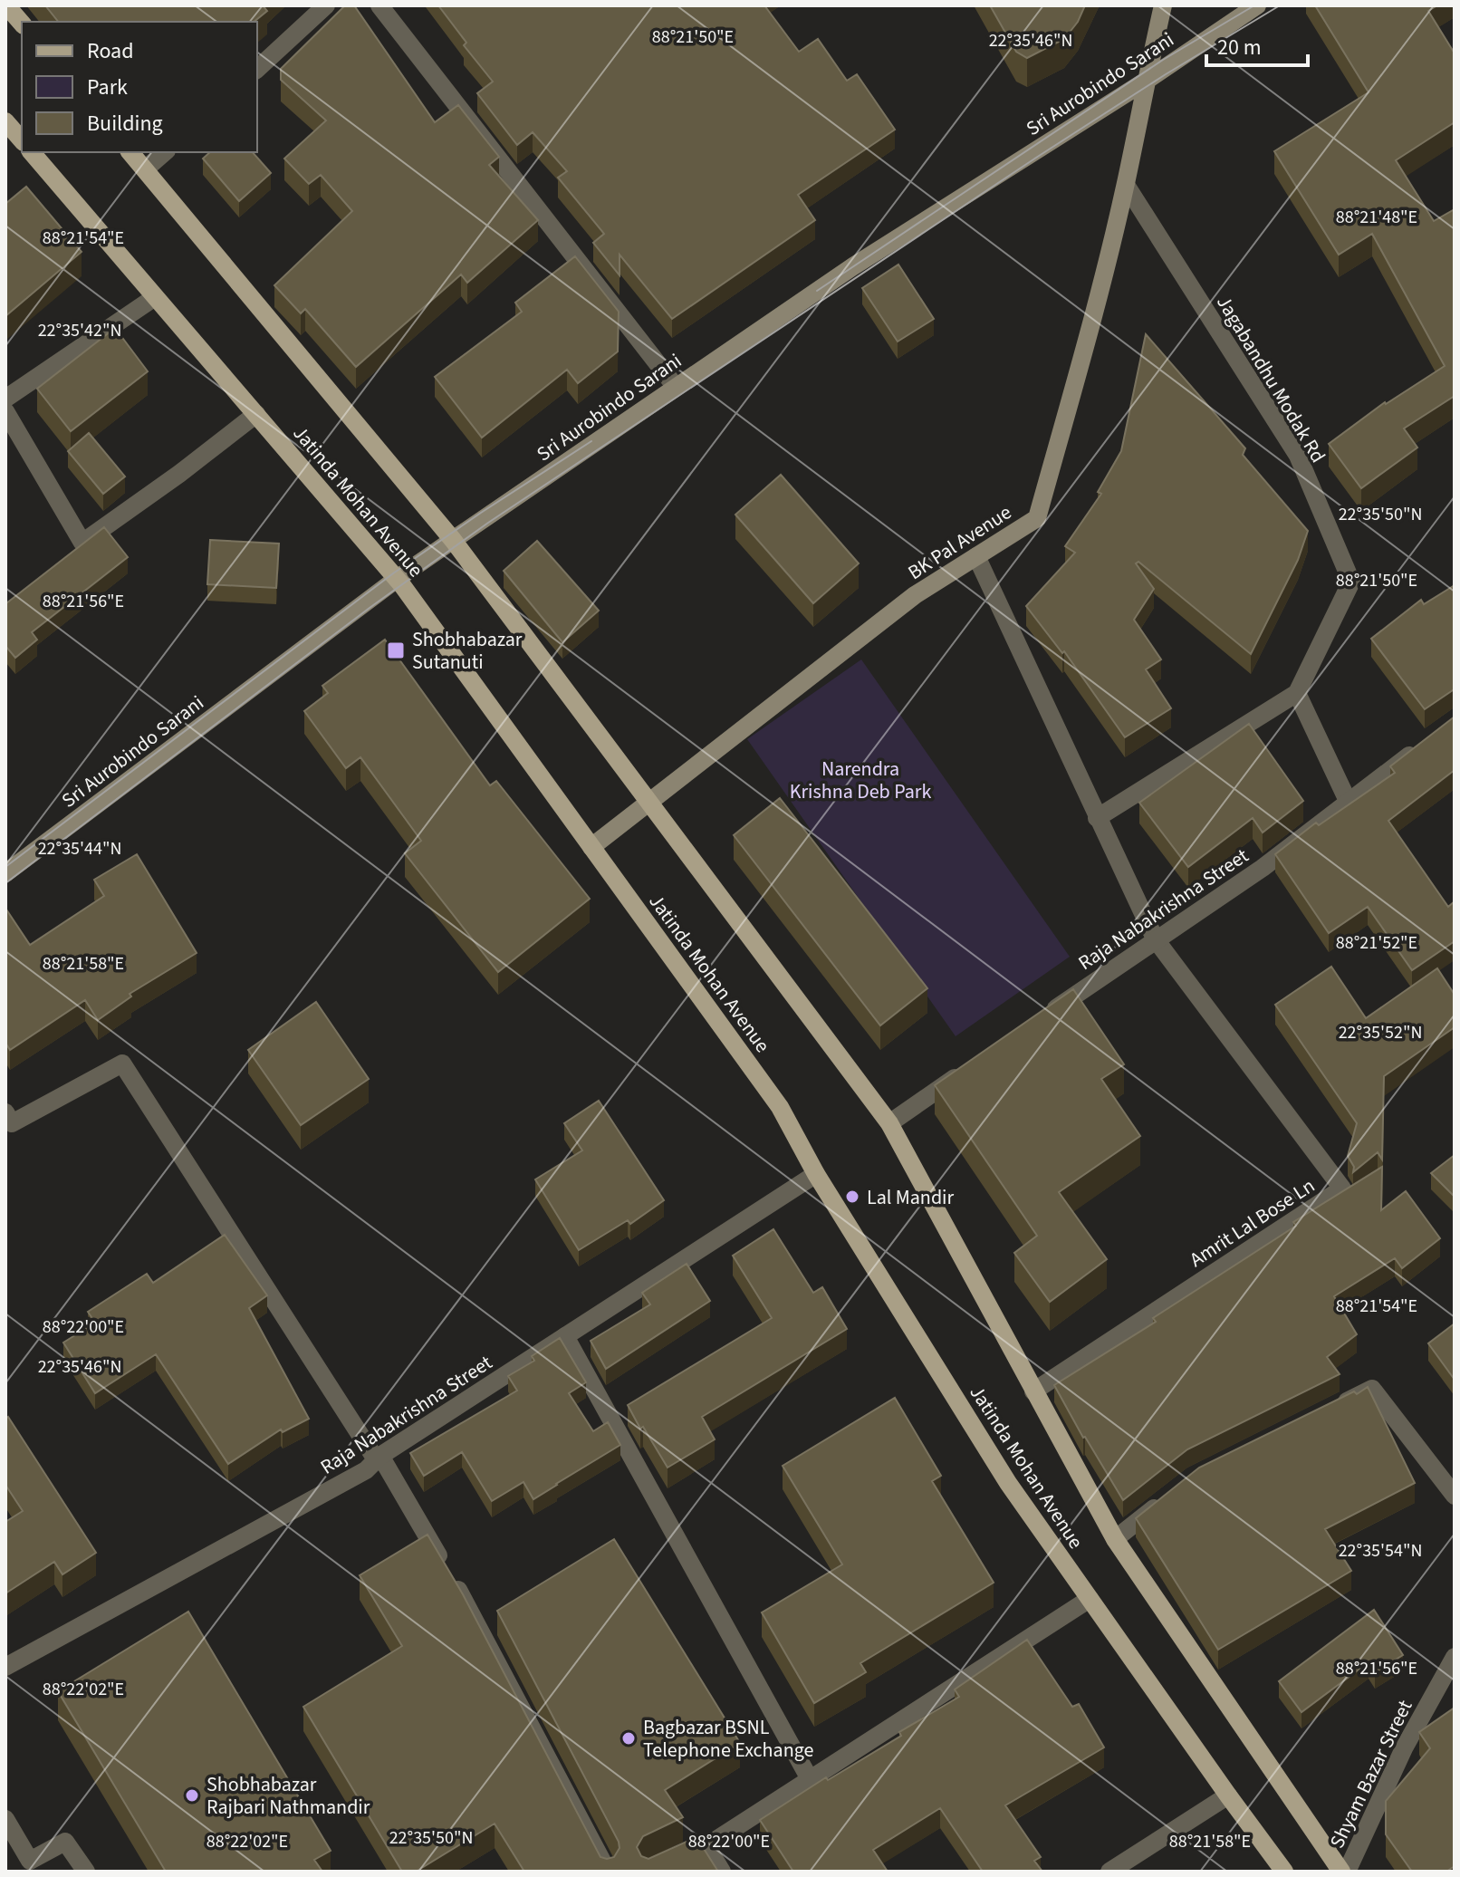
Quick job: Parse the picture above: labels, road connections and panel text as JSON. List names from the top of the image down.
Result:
{
  "streets": {
    "main road": ["Sri Aurobindo Sarani", "Jatinda Mohan Avenue", "BK Pal Avenue"],
    "street": [
      "Jagabandhu Modak Rd",
      "Raja Nabakrishna Street",
      "Amrit Lal Bose Ln",
      "Shyam Bazar Street"
    ]
  },
  "crossings": [
    ["Sri Aurobindo Sarani", "Jatinda Mohan Avenue"],
    ["Sri Aurobindo Sarani", "BK Pal Avenue"],
    ["Jagabandhu Modak Rd", "BK Pal Avenue"],
    ["Jatinda Mohan Avenue", "BK Pal Avenue"],
    ["Jatinda Mohan Avenue", "Raja Nabakrishna Street"],
    ["Raja Nabakrishna Street", "Amrit Lal Bose Ln"]
  ],
  "parks": ["Narendra Krishna Deb Park"],
  "places": {
    "transit": ["Shobhabazar Sutanuti"],
    "other": ["Lal Mandir", "Bagbazar BSNL Telephone Exchange", "Shobhabazar Rajbari Nathmandir"]
  },
  "legend": ["Road", "Park", "Building"],
  "scale_bar": "20 m",
  "coordinates": [
    "88°21'50\"E",
    "22°35'46\"N",
    "88°21'48\"E",
    "88°21'54\"E",
    "22°35'42\"N",
    "22°35'50\"N",
    "88°21'56\"E",
    "22°35'44\"N",
    "88°21'52\"E",
    "88°21'58\"E",
    "22°35'52\"N",
    "88°22'00\"E",
    "22°35'54\"N",
    "88°22'02\"E"
  ]
}
